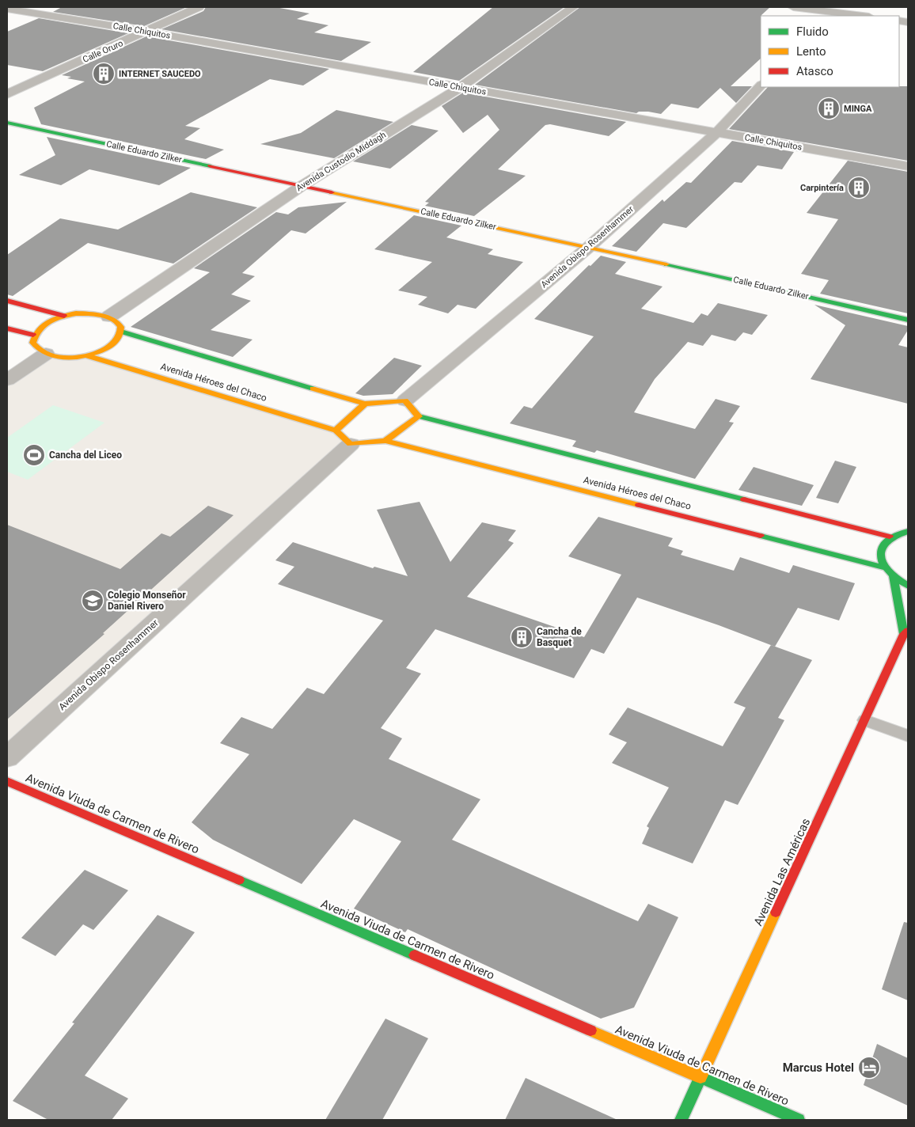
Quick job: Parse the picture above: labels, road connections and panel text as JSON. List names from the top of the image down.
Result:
{
  "streets": {
    "main road": [
      "Calle Eduardo Zilker",
      "Avenida Héroes del Chaco",
      "Avenida Viuda de Carmen de Rivero",
      "Avenida Las Américas"
    ],
    "street": [
      "Calle Chiquitos",
      "Calle Oruro",
      "Avenida Custodio Middagh",
      "Avenida Obispo Rosenhammer"
    ]
  },
  "crossings": [
    ["Calle Chiquitos", "Calle Oruro"],
    ["Calle Chiquitos", "Avenida Custodio Middagh"],
    ["Calle Chiquitos", "Avenida Obispo Rosenhammer"],
    ["Calle Eduardo Zilker", "Avenida Custodio Middagh"],
    ["Calle Eduardo Zilker", "Avenida Obispo Rosenhammer"],
    ["Avenida Obispo Rosenhammer", "Avenida Héroes del Chaco"],
    ["Avenida Viuda de Carmen de Rivero", "Avenida Las Américas"]
  ],
  "places": {
    "building": [
      "INTERNET SAUCEDO",
      "MINGA",
      "Carpintería",
      "Cancha de Basquet"
    ],
    "sports": ["Cancha del Liceo"],
    "school or university": ["Colegio Monseñor Daniel Rivero"],
    "hotel": ["Marcus Hotel"]
  },
  "legend": ["Fluido", "Lento", "Atasco"]
}
